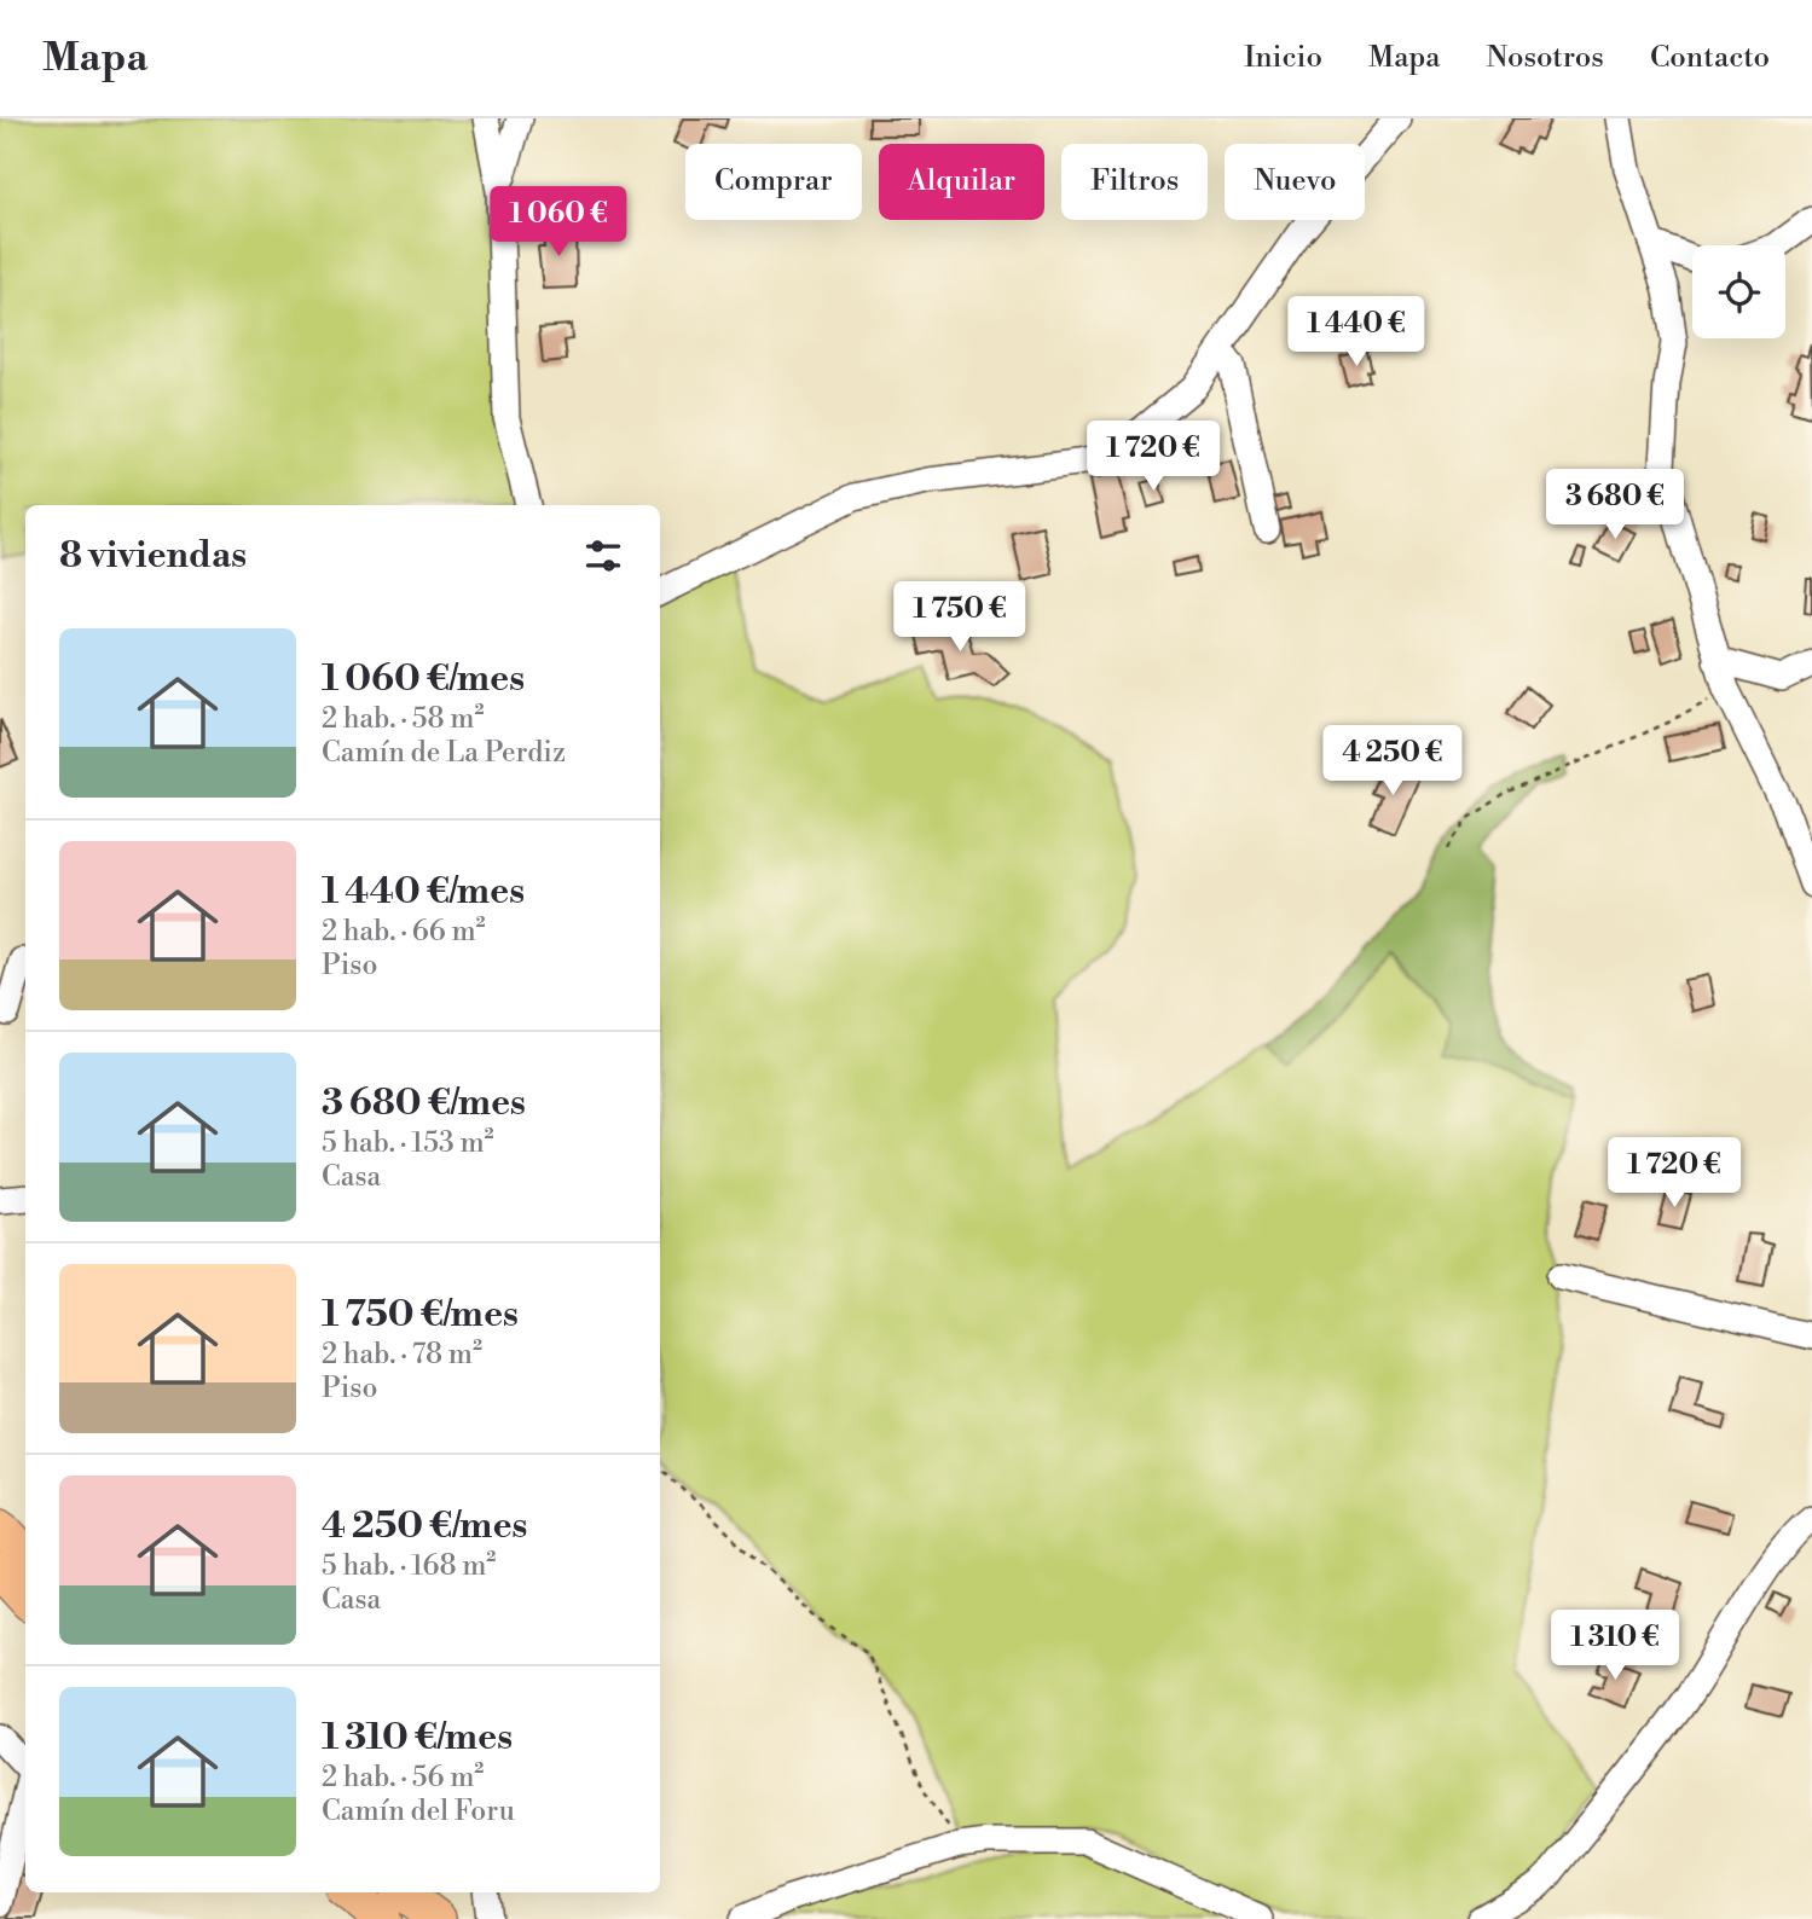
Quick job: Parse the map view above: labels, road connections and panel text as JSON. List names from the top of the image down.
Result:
{
  "page": {
    "header": "Mapa",
    "nav": [
      "Inicio",
      "Mapa",
      "Nosotros",
      "Contacto"
    ],
    "chip": [
      "Comprar",
      "Alquilar",
      "Filtros",
      "Nuevo"
    ],
    "price": [
      "1 060 €",
      "1 440 €",
      "1 720 €",
      "3 680 €",
      "1 750 €",
      "4 250 €",
      "1 720 €",
      "1 310 €"
    ],
    "heading": "8 viviendas",
    "list": [
      {
        "name": "1 060 €/mes",
        "note": "2 hab. · 58 m² · Camín de La Perdiz"
      },
      {
        "name": "1 440 €/mes",
        "note": "2 hab. · 66 m² · Piso"
      },
      {
        "name": "3 680 €/mes",
        "note": "5 hab. · 153 m² · Casa"
      },
      {
        "name": "1 750 €/mes",
        "note": "2 hab. · 78 m² · Piso"
      },
      {
        "name": "4 250 €/mes",
        "note": "5 hab. · 168 m² · Casa"
      },
      {
        "name": "1 310 €/mes",
        "note": "2 hab. · 56 m² · Camín del Foru"
      }
    ]
  }
}
